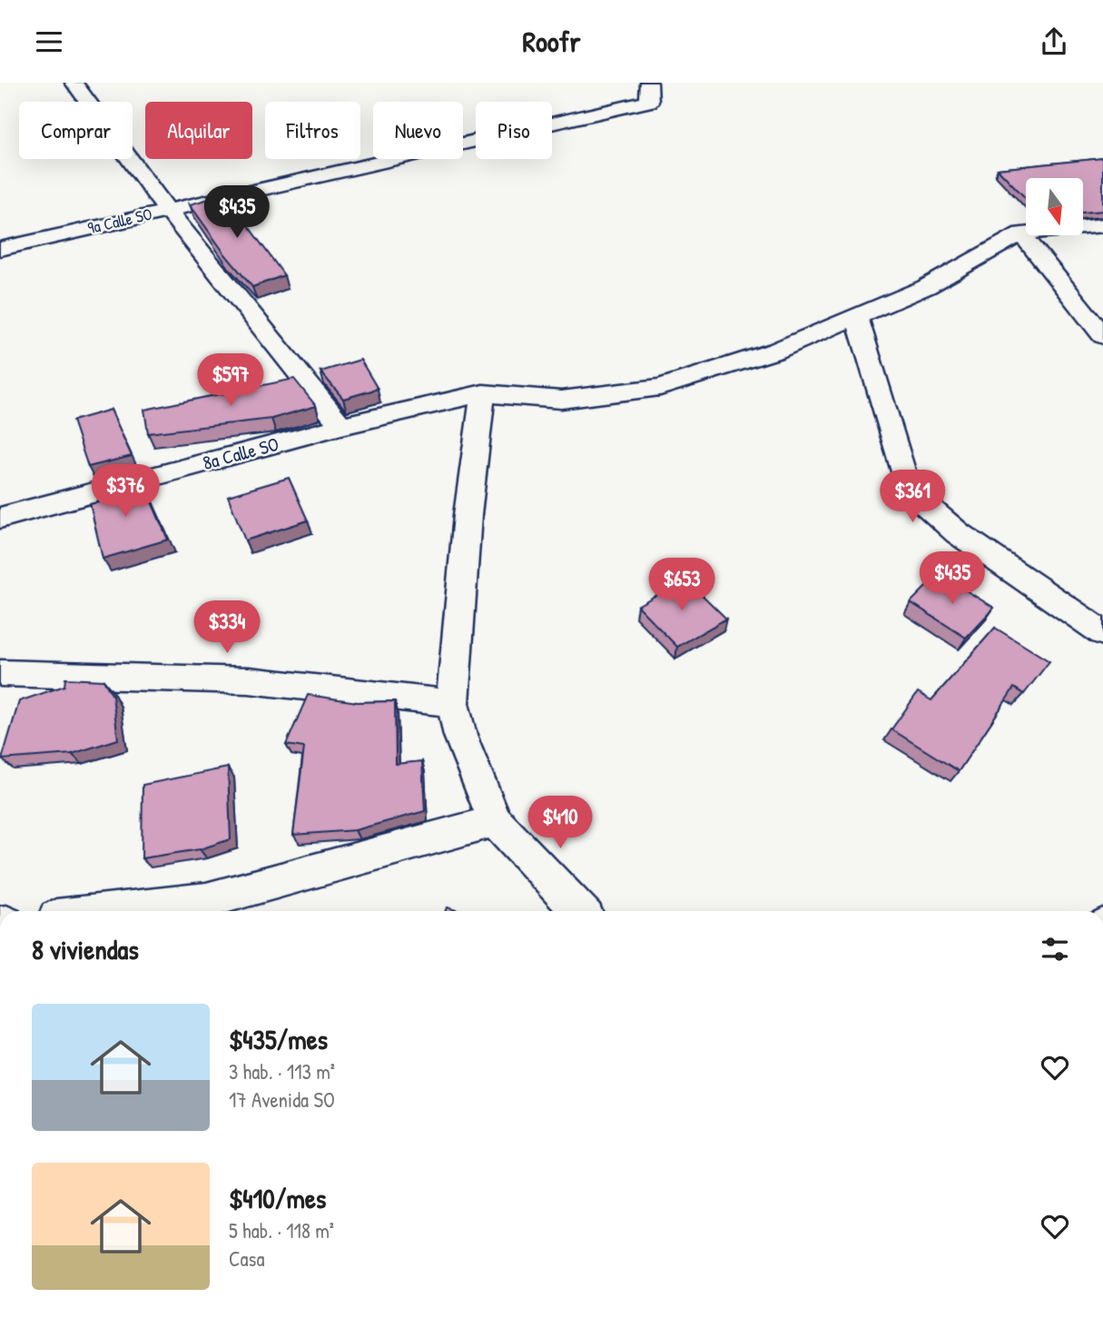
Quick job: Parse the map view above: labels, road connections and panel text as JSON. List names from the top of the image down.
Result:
{
  "streets": {
    "street": ["9a Calle SO", "8a Calle SO"]
  },
  "north": "bottom",
  "page": {
    "header": "Roofr",
    "chip": [
      "Comprar",
      "Alquilar",
      "Filtros",
      "Nuevo",
      "Piso"
    ],
    "price": [
      "$435",
      "$597",
      "$376",
      "$361",
      "$435",
      "$653",
      "$334",
      "$410"
    ],
    "heading": "8 viviendas",
    "list": [
      {
        "name": "$435/mes",
        "note": "3 hab. · 113 m² · 17 Avenida SO"
      },
      {
        "name": "$410/mes",
        "note": "5 hab. · 118 m² · Casa"
      }
    ]
  }
}
